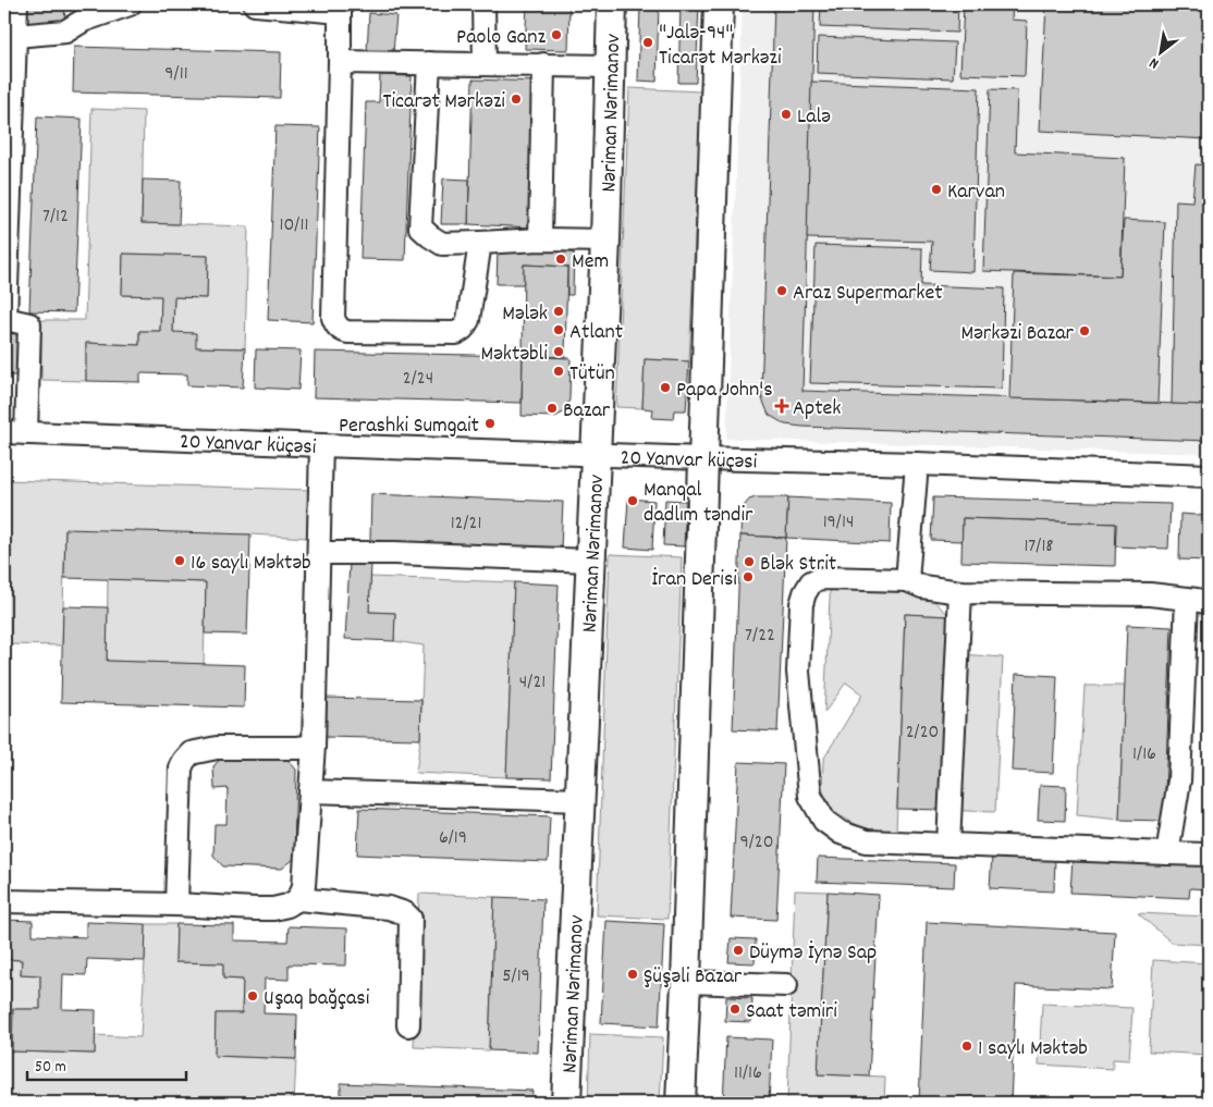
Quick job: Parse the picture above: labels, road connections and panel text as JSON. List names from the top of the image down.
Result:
{
  "streets": {
    "main road": ["Nəriman Nərimanov"],
    "street": ["20 Yanvar küçəsi"]
  },
  "crossings": [
    ["Nəriman Nərimanov", "20 Yanvar küçəsi"]
  ],
  "places": {
    "other": [
      "Paolo Ganz",
      "\"Jalə-94\" Ticarət Mərkəzi",
      "Ticarət Mərkəzi",
      "Lalə",
      "Karvan",
      "Mem",
      "Araz Supermarket",
      "Mələk",
      "Atlant",
      "Mərkəzi Bazar",
      "Məktəbli",
      "Tütün",
      "Papa John's",
      "Bazar",
      "Perashki Sumgait",
      "Manqal dadlım təndir",
      "16 saylı Məktəb",
      "Blək Strit",
      "İran Derisi",
      "Düymə İynə Sap",
      "Şüşəli Bazar",
      "Uşaq bağçasi",
      "Saat təmiri",
      "1 saylı Məktəb"
    ],
    "health": ["Aptek"]
  },
  "house_numbers": [
    "9/11",
    "7/12",
    "10/11",
    "2/24",
    "19/14",
    "12/21",
    "17/18",
    "7/22",
    "4/21",
    "2/20",
    "1/16",
    "6/19",
    "9/20",
    "5/19",
    "11/16"
  ],
  "scale_bar": "50 m",
  "north": "bottom left"
}
